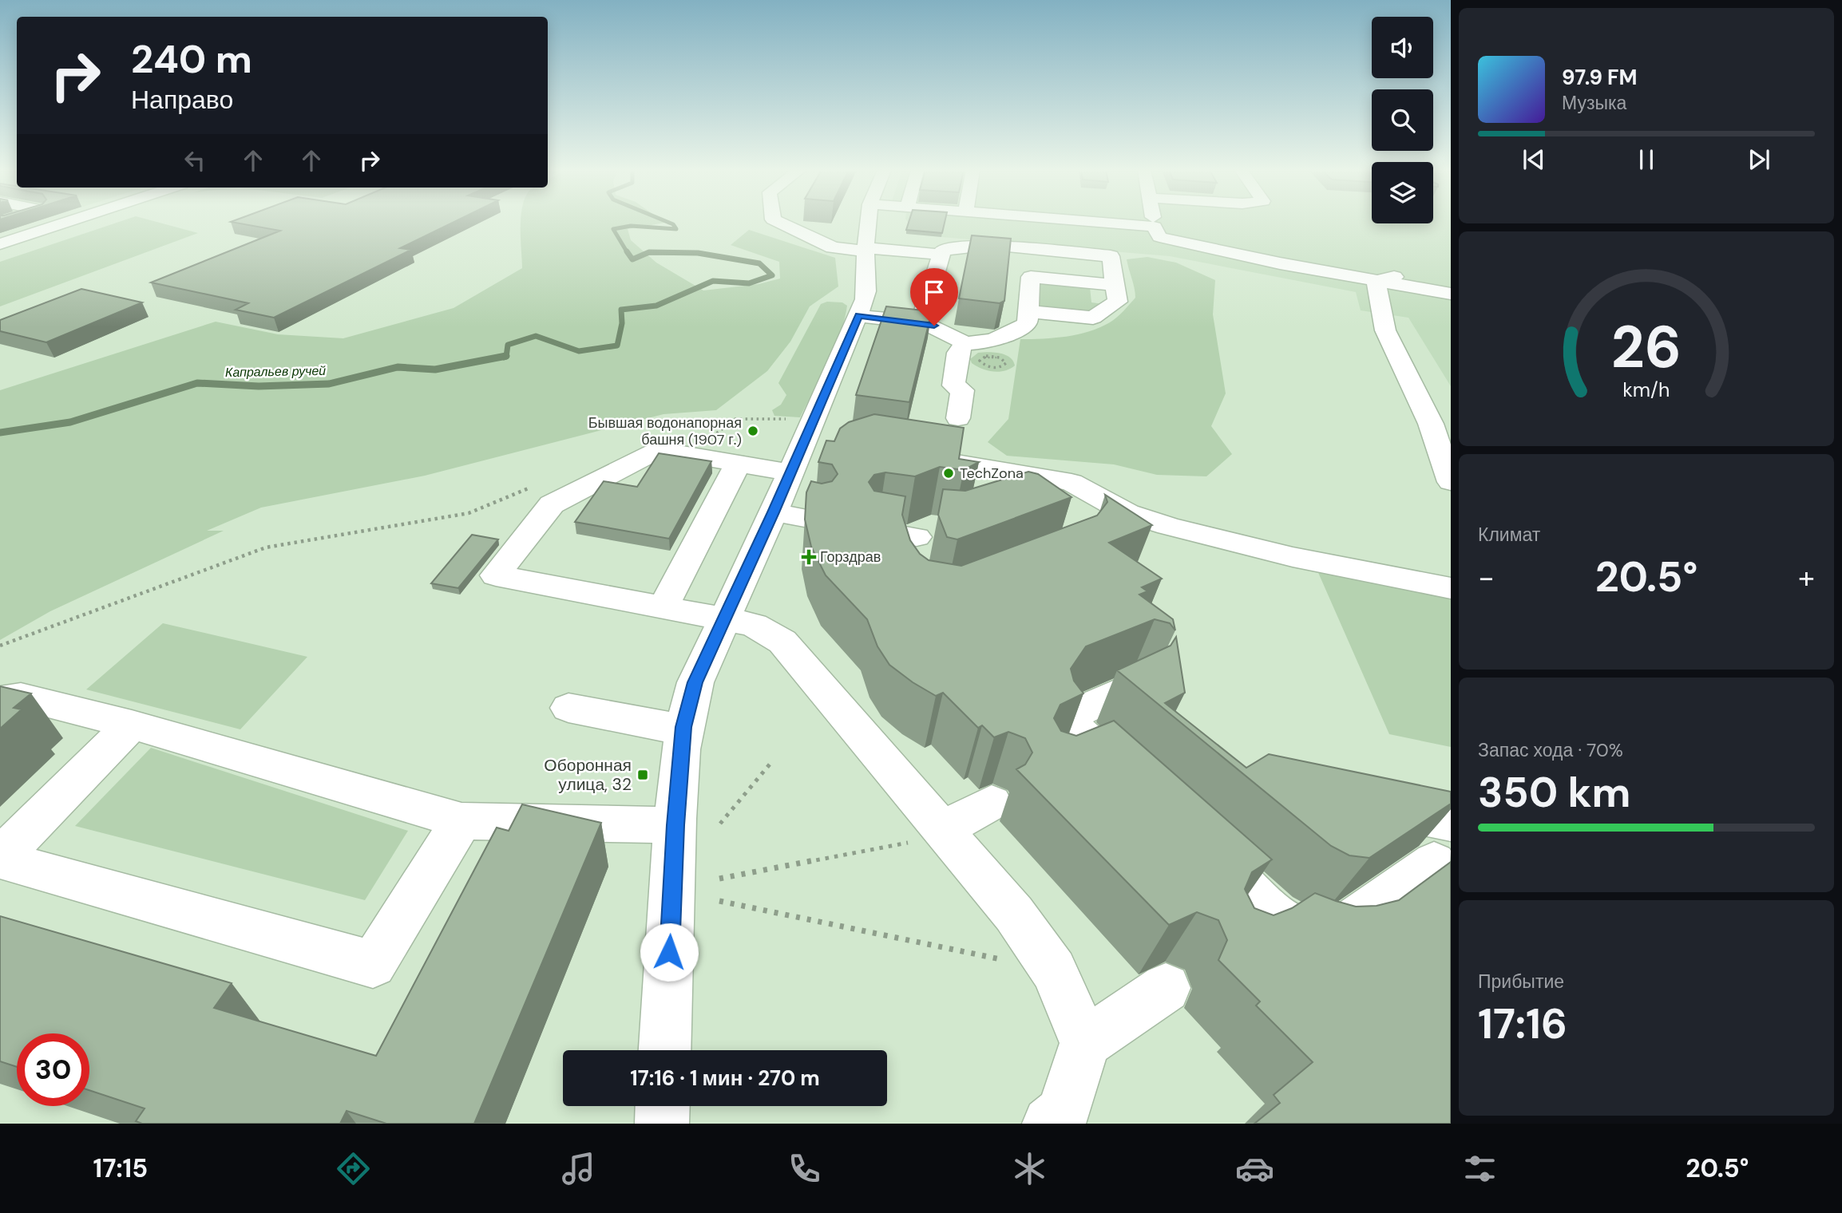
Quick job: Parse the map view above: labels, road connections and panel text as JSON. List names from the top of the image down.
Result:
{
  "water": ["Капральев ручей"],
  "places": {
    "other": ["Бывшая водонапорная башня (1907 г.)", "TechZona"],
    "health": ["Горздрав"],
    "transit": ["Оборонная улица, 32"]
  },
  "page": {
    "turn": ["240 m", "Направо"],
    "song": ["97.9 FM", "Музыка"],
    "tile": [
      "Климат",
      ["Запас хода · 70%", "350 km"],
      ["Прибытие", "17:16"]
    ],
    "heat": ["−", "20.5°", "+"],
    "limit": "30",
    "trip": "17:16 · 1 мин · 270 m",
    "tabs": ["17:15", "20.5°"],
    "gauge": ["26", "km/h"]
  }
}
